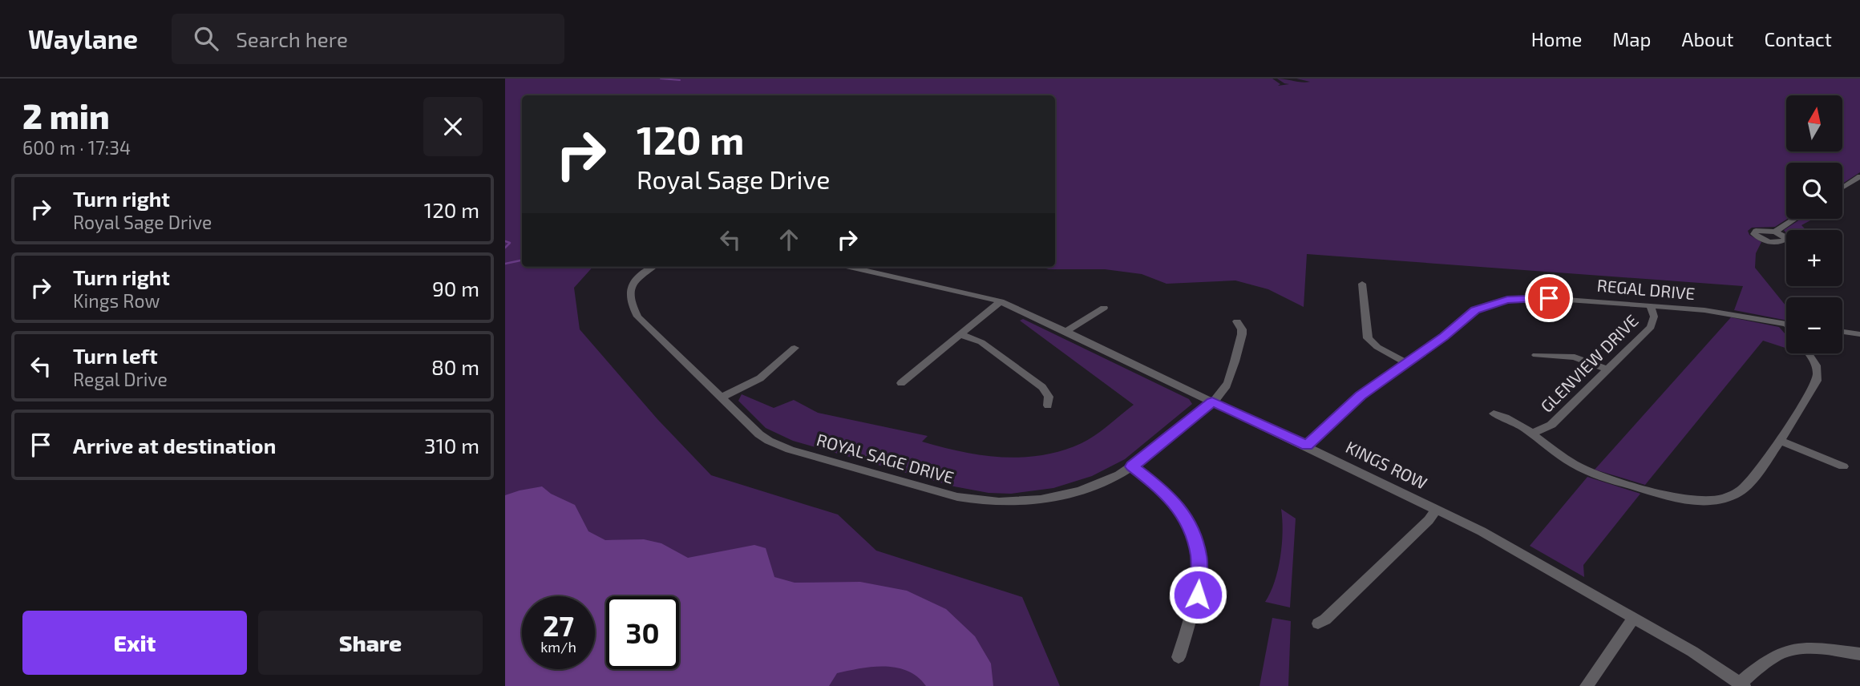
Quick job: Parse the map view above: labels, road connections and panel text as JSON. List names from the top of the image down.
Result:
{
  "streets": {
    "street": [
      "REGAL DRIVE",
      "GLENVIEW DRIVE",
      "ROYAL SAGE DRIVE",
      "KINGS ROW"
    ]
  },
  "crossings": [
    ["REGAL DRIVE", "GLENVIEW DRIVE"],
    ["REGAL DRIVE", "KINGS ROW"],
    ["ROYAL SAGE DRIVE", "KINGS ROW"]
  ],
  "north": "top",
  "page": {
    "header": "Waylane",
    "search": "Search here",
    "nav": [
      "Home",
      "Map",
      "About",
      "Contact"
    ],
    "heading": ["2 min", "600 m · 17:34"],
    "map_buttons": ["+", "−"],
    "turn": ["120 m", "Royal Sage Drive"],
    "list": [
      {
        "name": "Turn right",
        "note": "Royal Sage Drive",
        "value": "120 m"
      },
      {
        "name": "Turn right",
        "note": "Kings Row",
        "value": "90 m"
      },
      {
        "name": "Turn left",
        "note": "Regal Drive",
        "value": "80 m"
      },
      {
        "name": "Arrive at destination",
        "value": "310 m"
      }
    ],
    "speed": "27 km/h",
    "limit": "30",
    "buttons": ["Exit", "Share"]
  }
}
